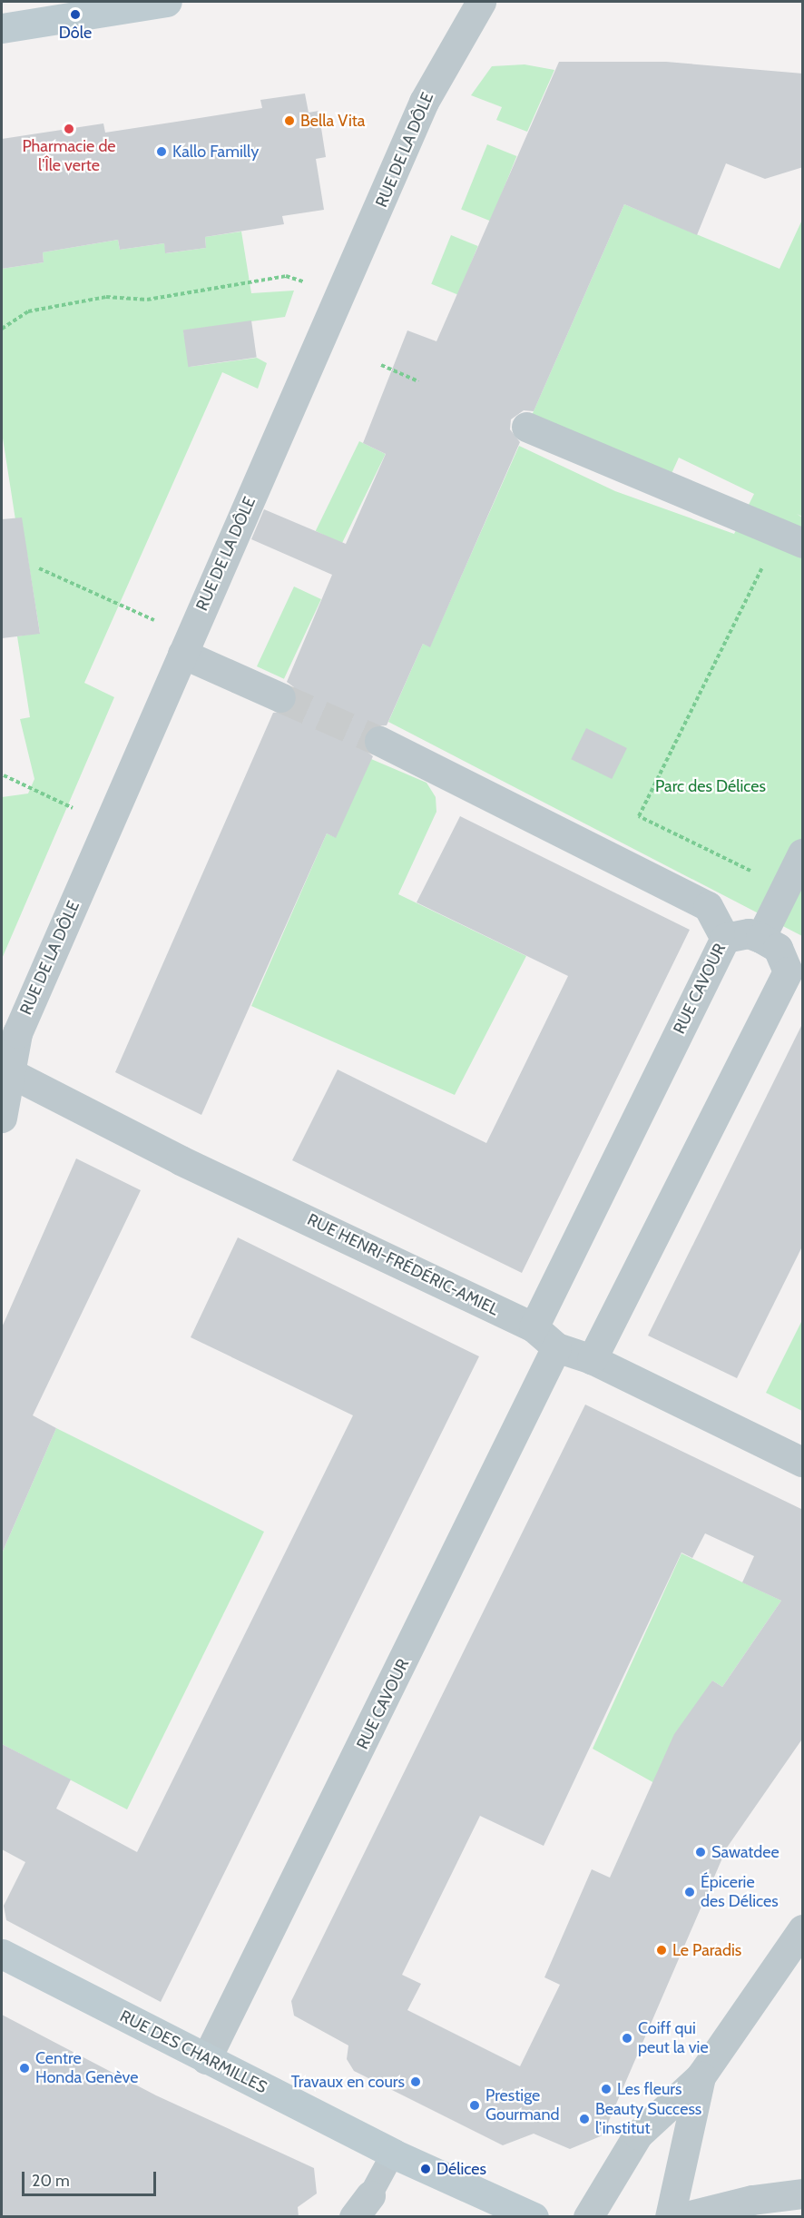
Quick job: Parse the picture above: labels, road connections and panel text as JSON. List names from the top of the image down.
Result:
{
  "streets": {
    "main road": ["RUE DES CHARMILLES"],
    "street": ["RUE DE LA DÔLE", "RUE CAVOUR", "RUE HENRI-FRÉDÉRIC-AMIEL"]
  },
  "crossings": [
    ["RUE DE LA DÔLE", "RUE HENRI-FRÉDÉRIC-AMIEL"],
    ["RUE CAVOUR", "RUE HENRI-FRÉDÉRIC-AMIEL"],
    ["RUE CAVOUR", "RUE DES CHARMILLES"]
  ],
  "parks": ["Parc des Délices"],
  "places": [
    "Dôle",
    "Bella Vita",
    "Pharmacie de l'Île verte",
    "Kallo Familly",
    "Sawatdee",
    "Épicerie des Délices",
    "Le Paradis",
    "Coiff qui peut la vie",
    "Centre Honda Genève",
    "Travaux en cours",
    "Les fleurs",
    "Prestige Gourmand",
    "Beauty Success l'institut",
    "Délices"
  ],
  "scale_bar": "20 m"
}
